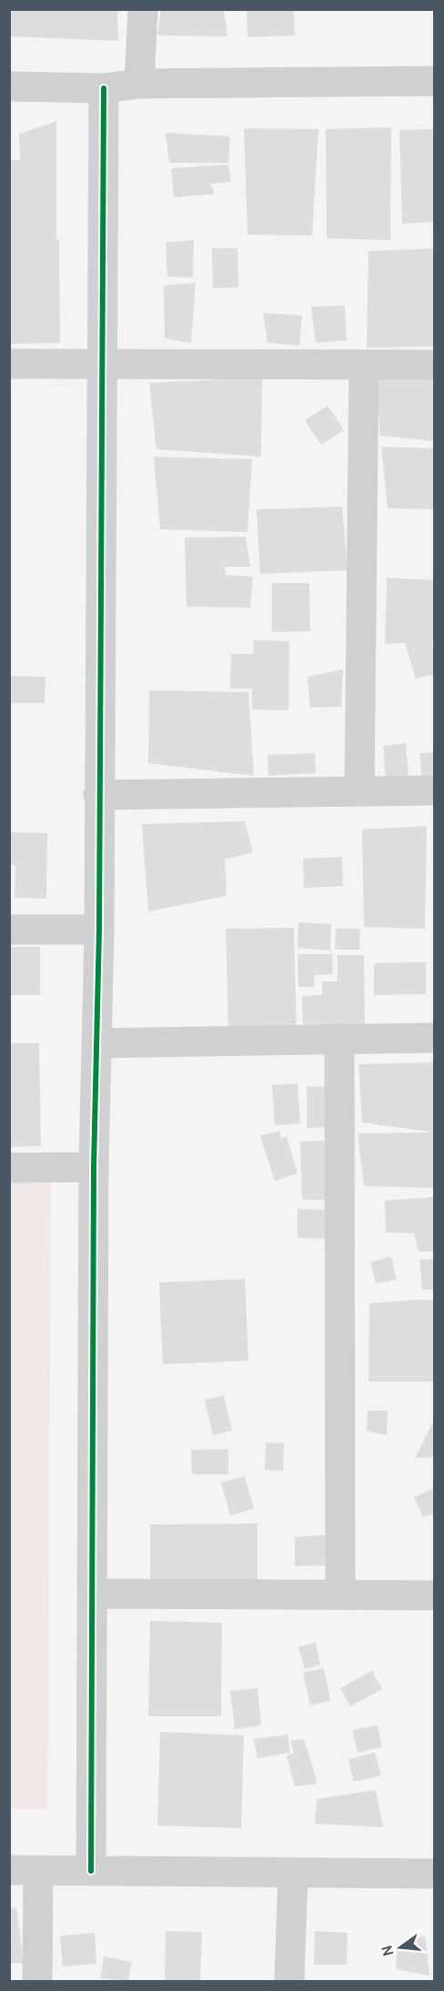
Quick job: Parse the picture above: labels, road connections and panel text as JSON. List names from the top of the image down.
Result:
{
  "north": "left"
}
